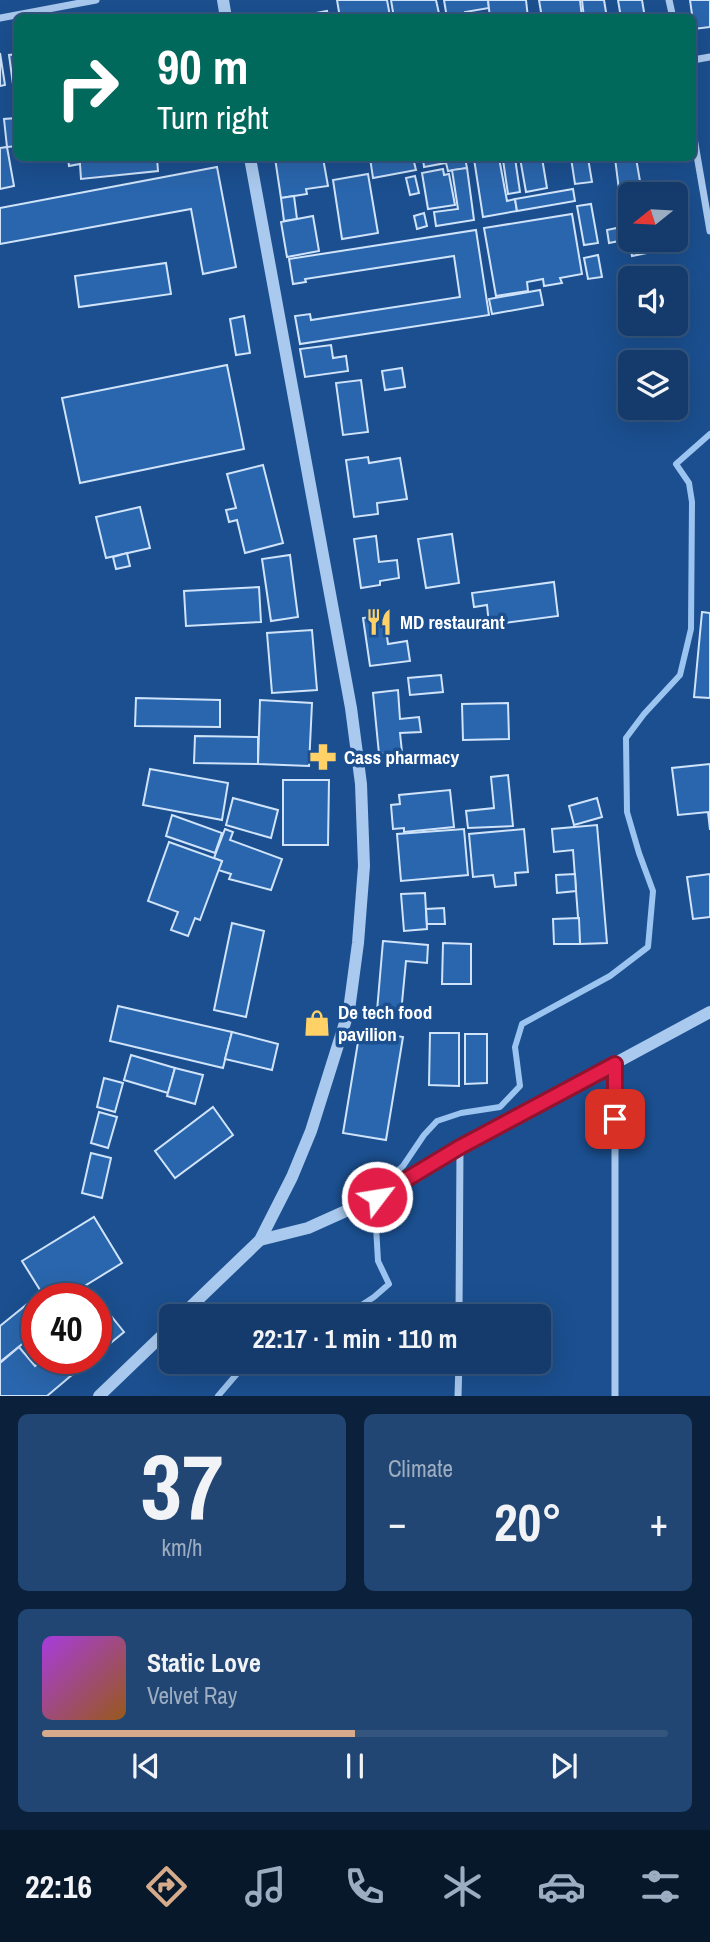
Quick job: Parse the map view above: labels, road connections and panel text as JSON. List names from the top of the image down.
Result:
{
  "places": {
    "restaurant": ["MD restaurant"],
    "pharmacy": ["Cass pharmacy"],
    "shop": ["De tech food pavilion"]
  },
  "north": "left",
  "page": {
    "turn": ["90 m", "Turn right"],
    "limit": "40",
    "trip": "22:17 · 1 min · 110 m",
    "tile": [
      ["37", "km/h"],
      "Climate"
    ],
    "heat": ["−", "20°", "+"],
    "song": ["Static Love", "Velvet Ray"],
    "tabs": "22:16"
  }
}
